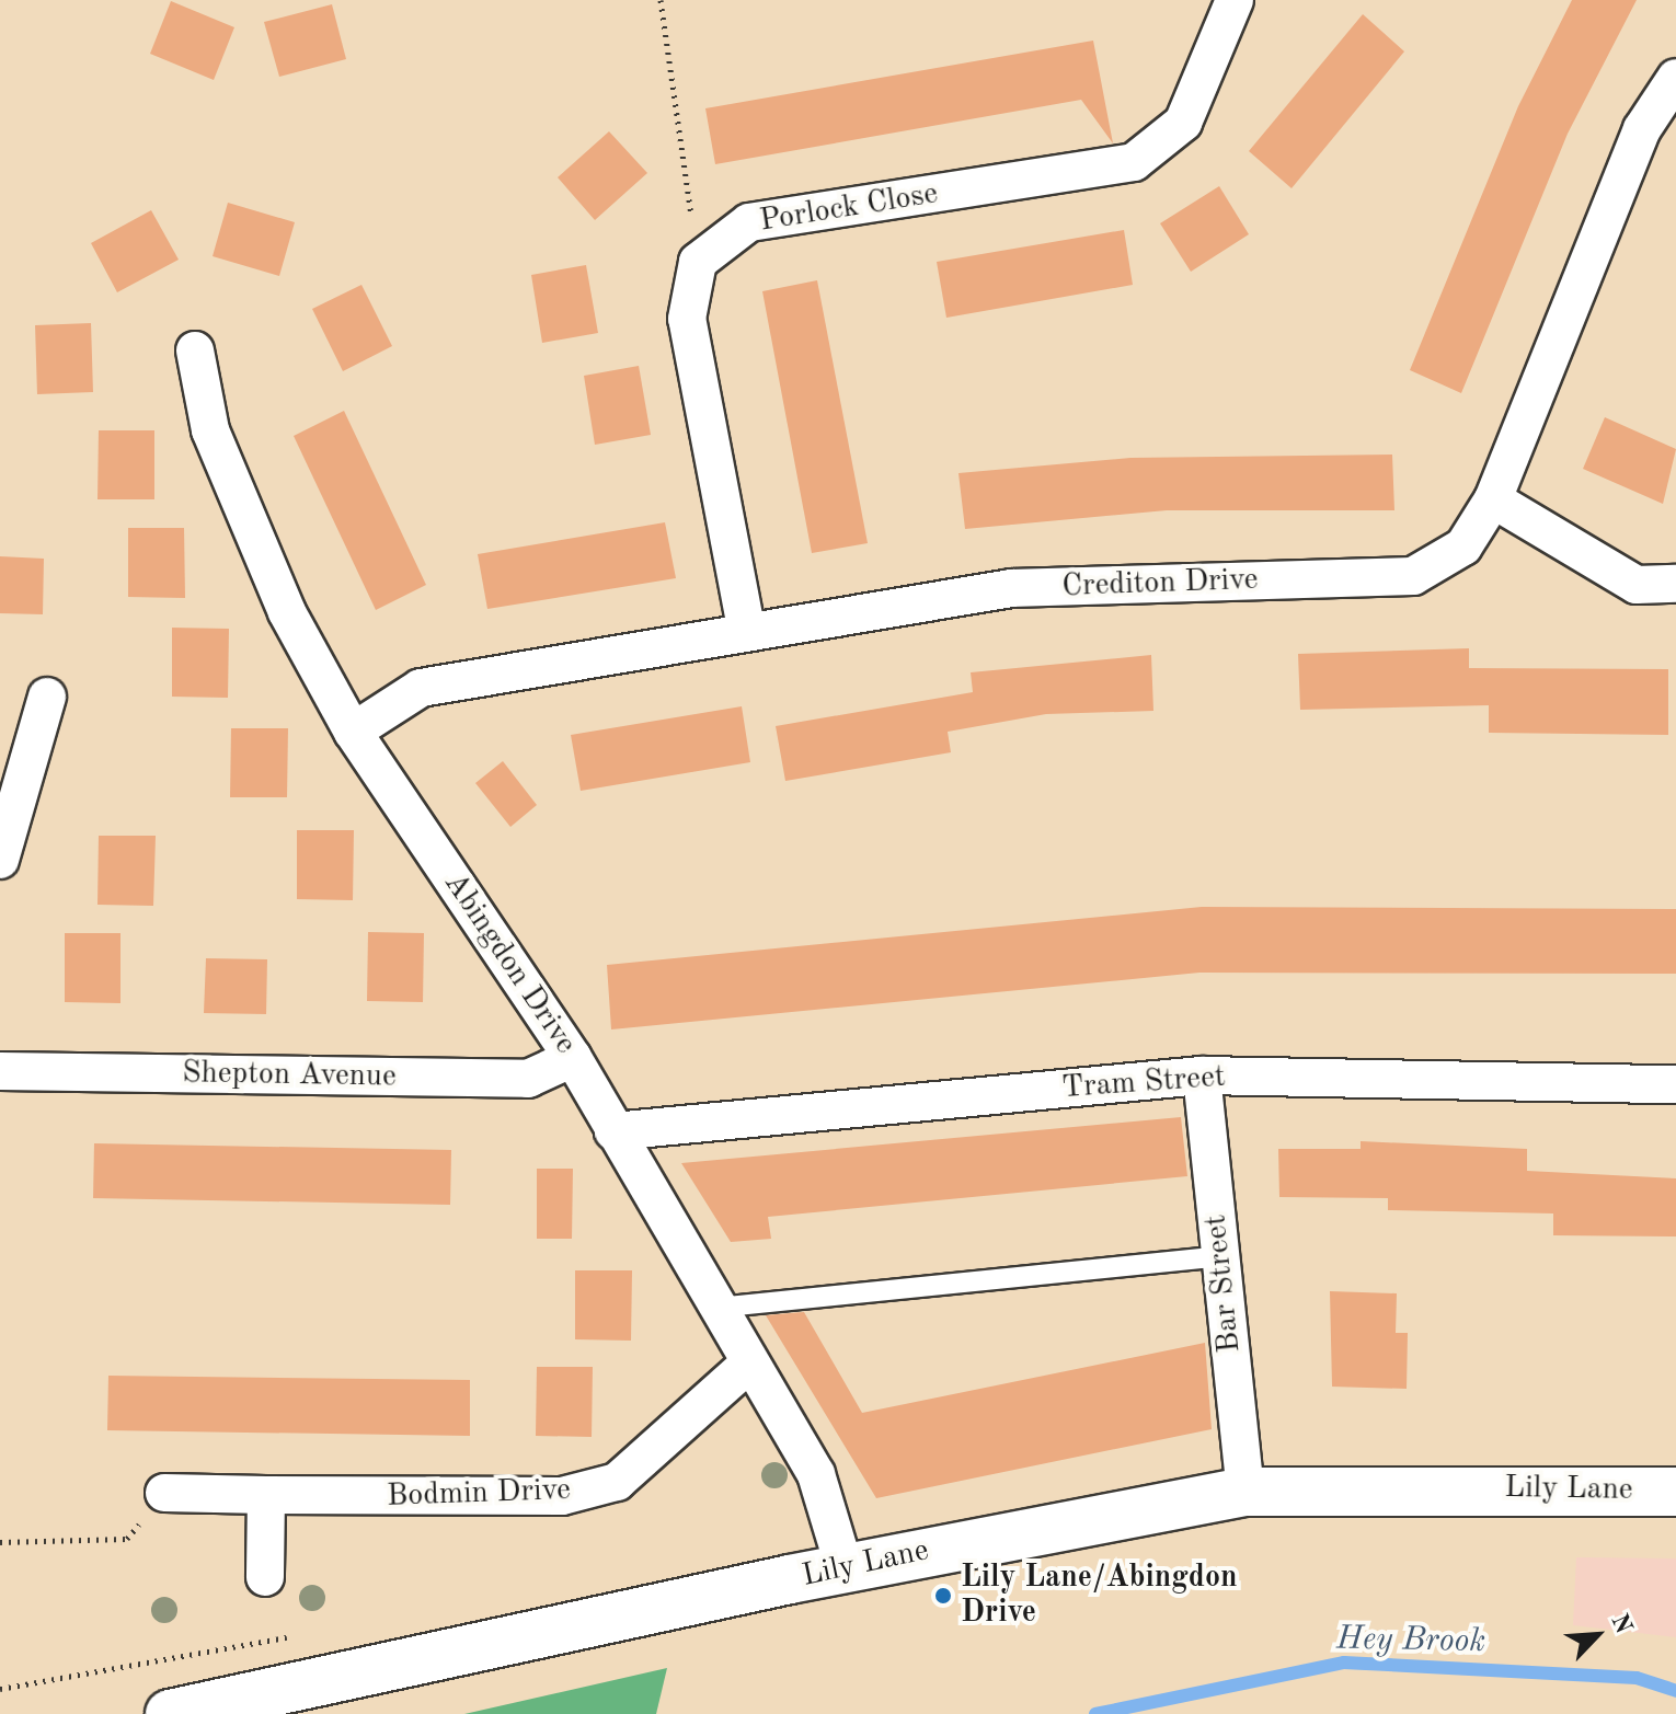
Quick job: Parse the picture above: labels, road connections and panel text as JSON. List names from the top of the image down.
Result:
{
  "streets": {
    "main road": ["Lily Lane"],
    "street": [
      "Porlock Close",
      "Crediton Drive",
      "Abingdon Drive",
      "Shepton Avenue",
      "Tram Street",
      "Bar Street",
      "Bodmin Drive"
    ]
  },
  "crossings": [
    ["Crediton Drive", "Abingdon Drive"],
    ["Abingdon Drive", "Shepton Avenue"],
    ["Abingdon Drive", "Tram Street"],
    ["Abingdon Drive", "Lily Lane"],
    ["Abingdon Drive", "Bodmin Drive"],
    ["Tram Street", "Bar Street"],
    ["Bar Street", "Lily Lane"]
  ],
  "water": ["Hey Brook"],
  "places": ["Lily Lane/Abingdon Drive"],
  "north": "top right"
}
